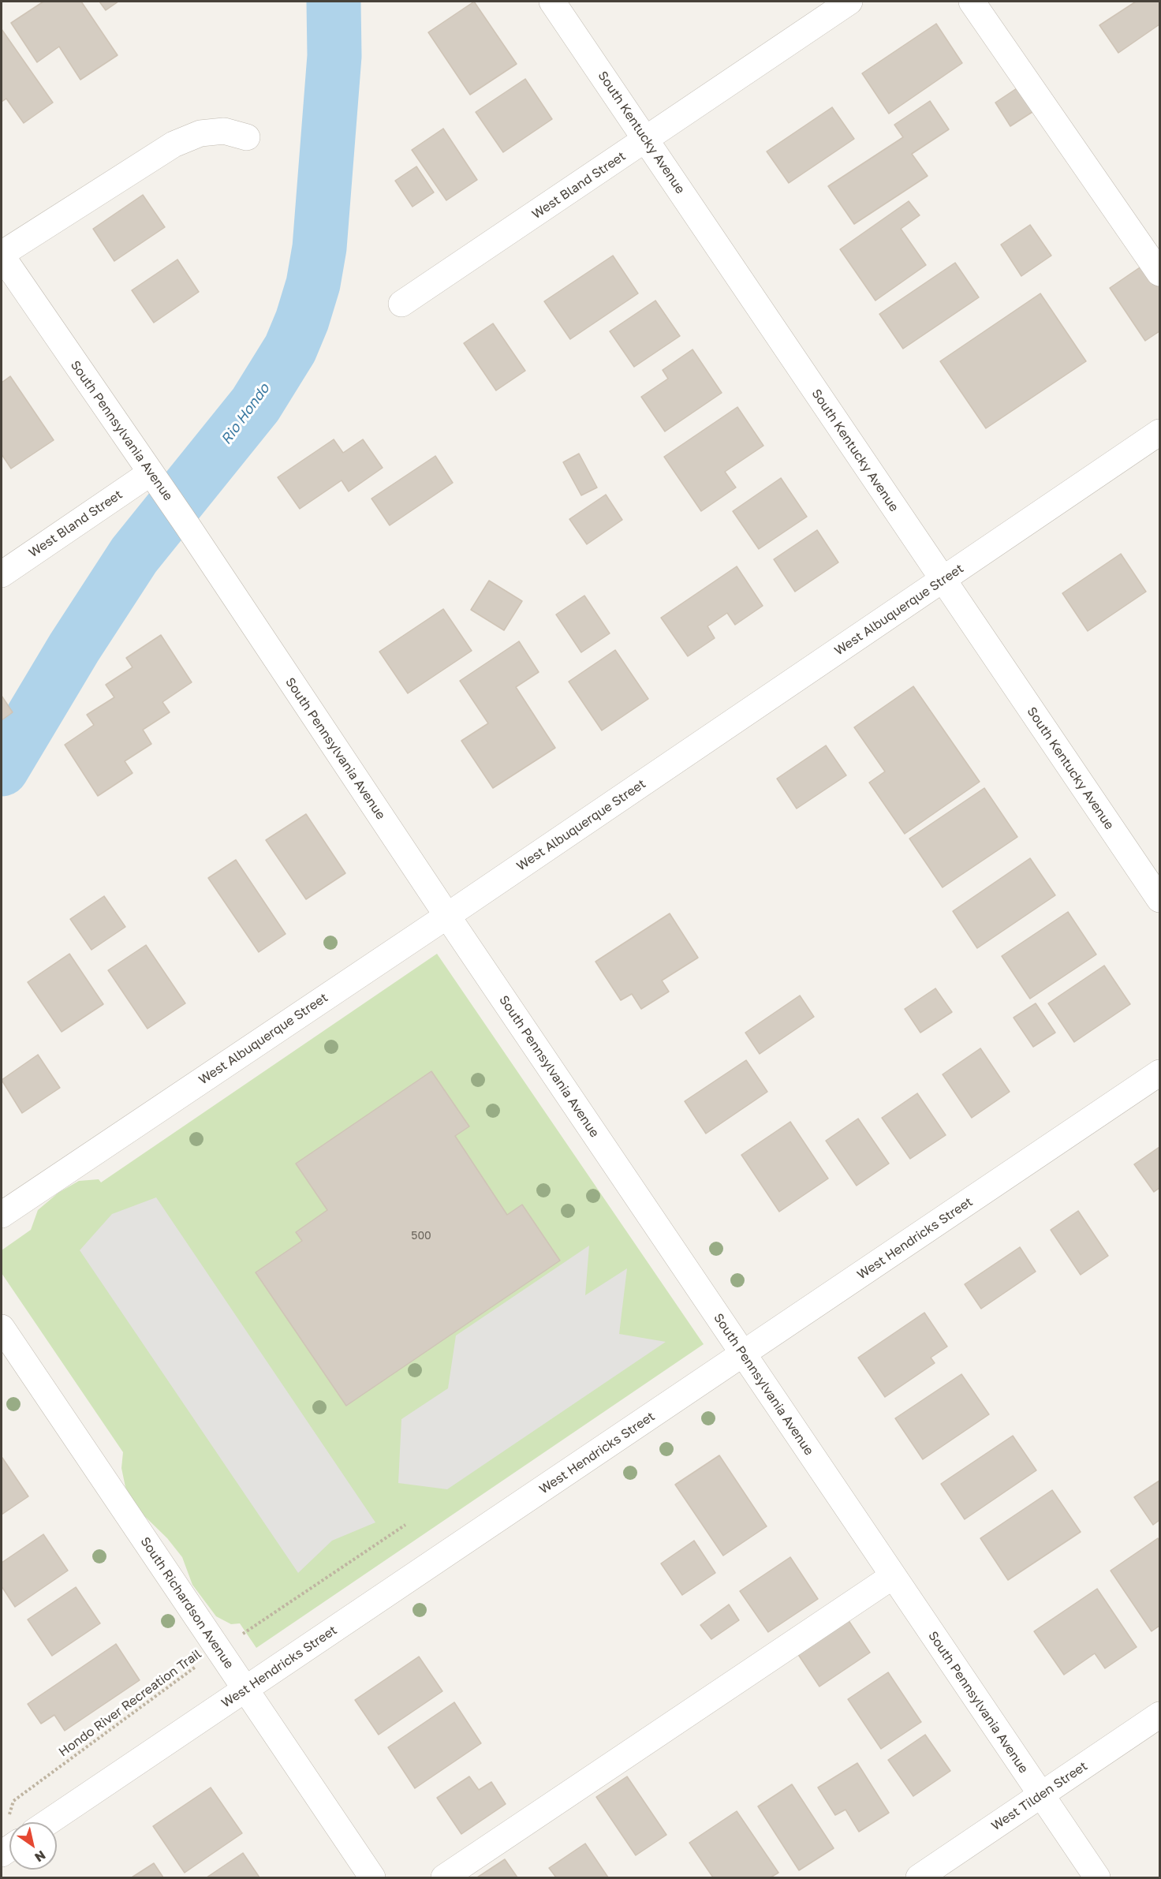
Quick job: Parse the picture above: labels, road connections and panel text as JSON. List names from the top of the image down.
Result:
{
  "streets": {
    "street": [
      "South Kentucky Avenue",
      "West Bland Street",
      "South Pennsylvania Avenue",
      "West Albuquerque Street",
      "West Hendricks Street",
      "South Richardson Avenue",
      "West Tilden Street"
    ],
    "path": ["Hondo River Recreation Trail"]
  },
  "crossings": [
    ["South Kentucky Avenue", "West Bland Street"],
    ["South Kentucky Avenue", "West Albuquerque Street"],
    ["West Bland Street", "South Pennsylvania Avenue"],
    ["South Pennsylvania Avenue", "West Albuquerque Street"],
    ["South Pennsylvania Avenue", "West Hendricks Street"],
    ["South Pennsylvania Avenue", "West Tilden Street"],
    ["West Hendricks Street", "South Richardson Avenue"],
    ["South Richardson Avenue", "Hondo River Recreation Trail"]
  ],
  "water": ["Rio Hondo"],
  "house_numbers": ["500"],
  "north": "bottom right"
}
